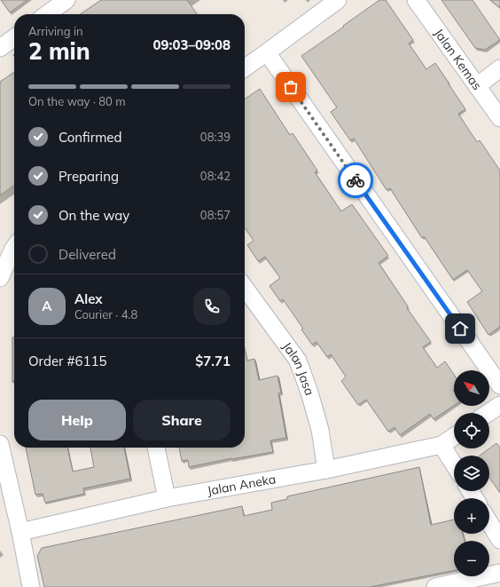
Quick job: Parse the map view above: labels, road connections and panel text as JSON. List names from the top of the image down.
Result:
{
  "streets": {
    "street": ["Jalan Kemas", "Jalan Jasa", "Jalan Aneka"]
  },
  "crossings": [
    ["Jalan Jasa", "Jalan Aneka"]
  ],
  "north": "top left",
  "page": {
    "heading": ["2 min", "Arriving in", "09:03–09:08"],
    "panel": [
      "Alex",
      "Courier · 4.8",
      "Order #6115",
      "$7.71"
    ],
    "bar": "On the way · 80 m",
    "list": [
      ["Confirmed", "08:39"],
      ["Preparing", "08:42"],
      ["On the way", "08:57"],
      "Delivered"
    ],
    "round": "A",
    "map_buttons": ["+", "−"],
    "buttons": ["Help", "Share"]
  }
}
